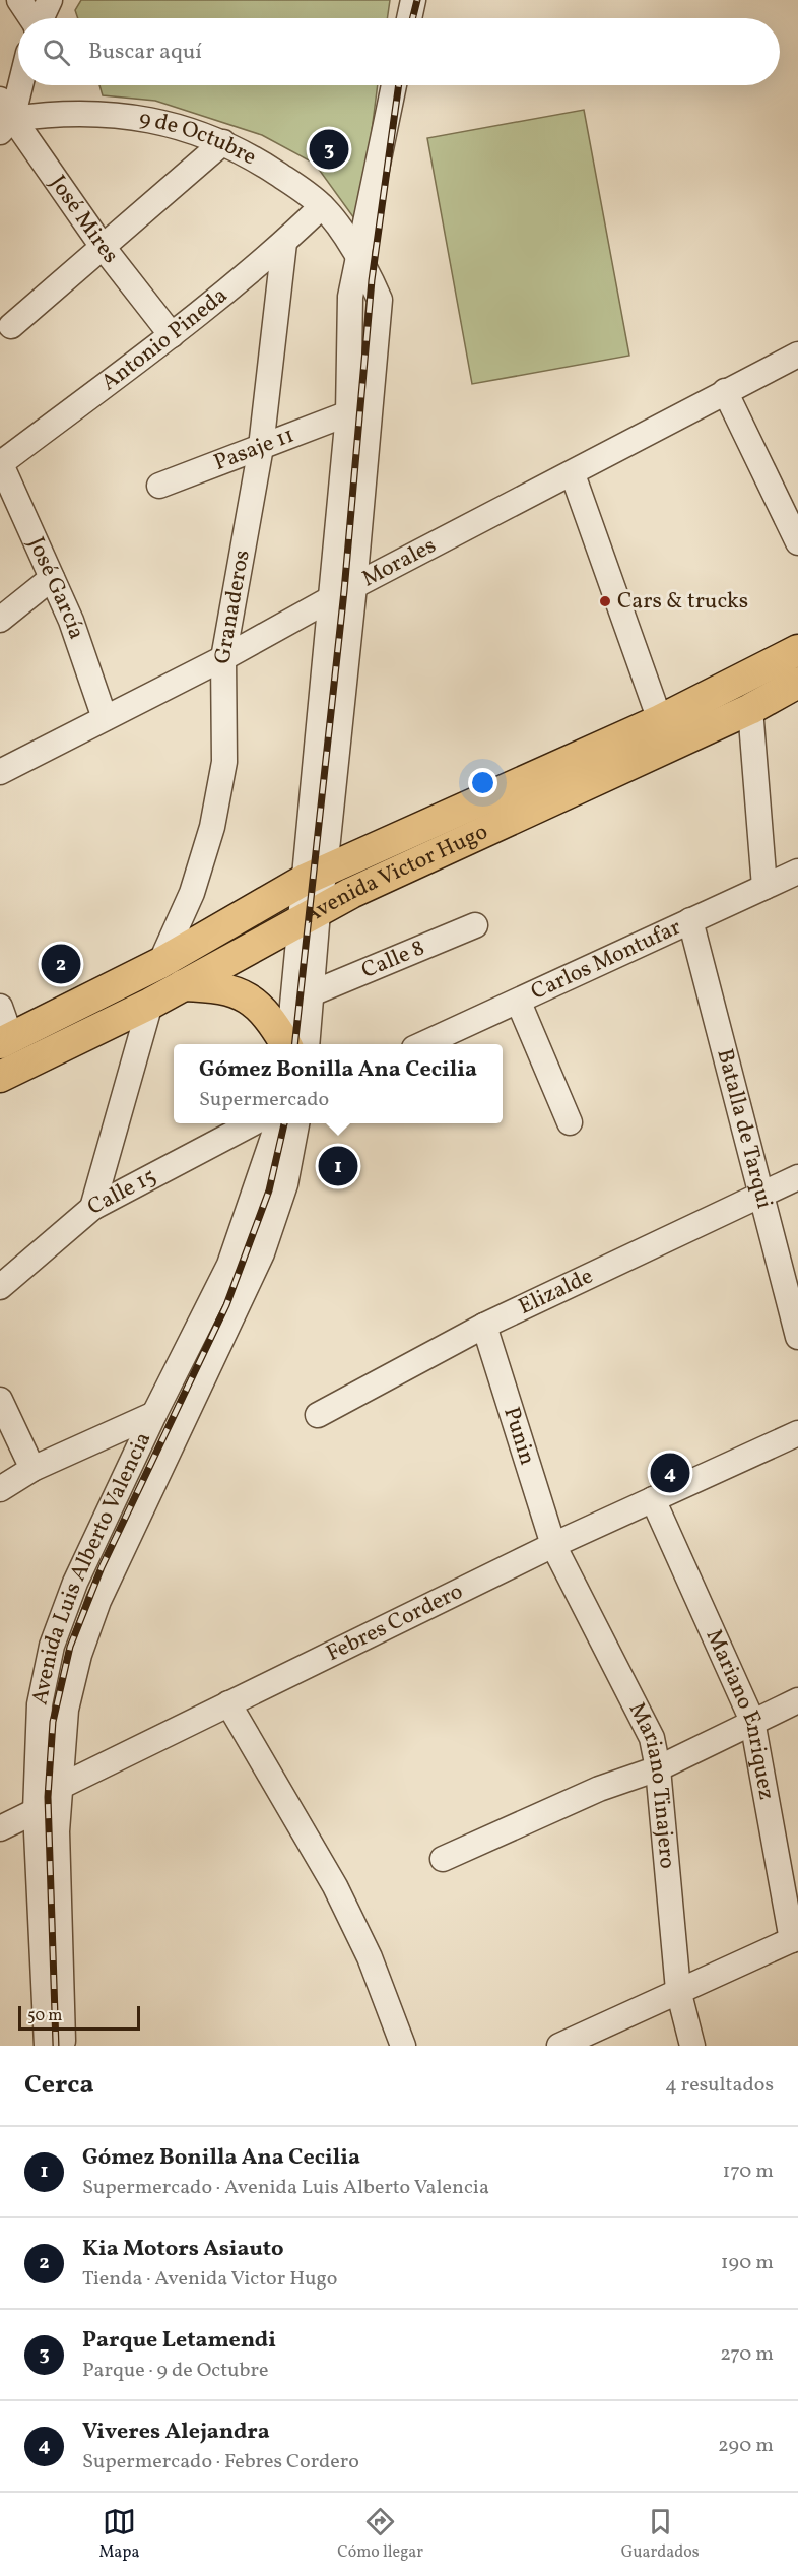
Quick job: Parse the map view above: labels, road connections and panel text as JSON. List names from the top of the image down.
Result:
{
  "streets": {
    "main road": ["Avenida Victor Hugo"],
    "street": [
      "9 de Octubre",
      "José Mires",
      "Antonio Pineda",
      "Pasaje 11",
      "Morales",
      "José García",
      "Granaderos",
      "Calle 8",
      "Carlos Montufar",
      "Batalla de Tarqui",
      "Calle 15",
      "Elizalde",
      "Punin",
      "Avenida Luis Alberto Valencia",
      "Febres Cordero",
      "Mariano Enriquez",
      "Mariano Tinajero"
    ]
  },
  "crossings": [
    ["9 de Octubre", "José Mires"],
    ["9 de Octubre", "Antonio Pineda"],
    ["José Mires", "Antonio Pineda"],
    ["Antonio Pineda", "José García"],
    ["Antonio Pineda", "Granaderos"],
    ["Pasaje 11", "Granaderos"],
    ["Morales", "José García"],
    ["Morales", "Granaderos"],
    ["Granaderos", "Avenida Victor Hugo"],
    ["Carlos Montufar", "Batalla de Tarqui"],
    ["Batalla de Tarqui", "Elizalde"],
    ["Elizalde", "Punin"],
    ["Punin", "Febres Cordero"],
    ["Punin", "Mariano Tinajero"],
    ["Avenida Luis Alberto Valencia", "Febres Cordero"],
    ["Febres Cordero", "Mariano Enriquez"],
    ["Febres Cordero", "Mariano Tinajero"]
  ],
  "places": ["Cars & trucks"],
  "scale_bar": "50 m",
  "page": {
    "search": "Buscar aquí",
    "pins": [
      "3",
      "2",
      "1",
      "4"
    ],
    "popup": ["Gómez Bonilla Ana Cecilia", "Supermercado"],
    "scale": "50 m",
    "heading": ["Cerca", "4 resultados"],
    "list": [
      {
        "mark": "1",
        "name": "Gómez Bonilla Ana Cecilia",
        "note": "Supermercado · Avenida Luis Alberto Valencia",
        "value": "170 m"
      },
      {
        "mark": "2",
        "name": "Kia Motors Asiauto",
        "note": "Tienda · Avenida Victor Hugo",
        "value": "190 m"
      },
      {
        "mark": "3",
        "name": "Parque Letamendi",
        "note": "Parque · 9 de Octubre",
        "value": "270 m"
      },
      {
        "mark": "4",
        "name": "Viveres Alejandra",
        "note": "Supermercado · Febres Cordero",
        "value": "290 m"
      }
    ],
    "nav": ["Mapa", "Cómo llegar", "Guardados"]
  }
}
